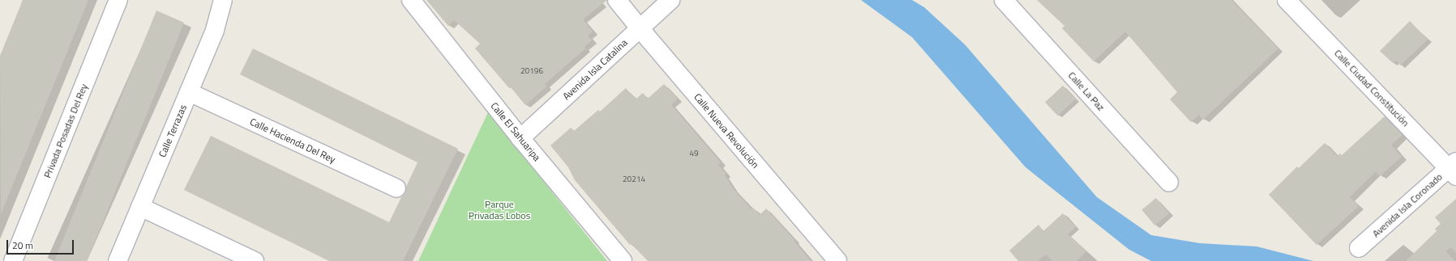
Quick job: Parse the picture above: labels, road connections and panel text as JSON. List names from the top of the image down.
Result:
{
  "streets": {
    "street": [
      "Avenida Isla Catalina",
      "Calle Ciudad Constitución",
      "Calle La Paz",
      "Privada Posadas Del Rey",
      "Calle Terrazas",
      "Calle Nueva Revolución",
      "Calle El Sahuaripa",
      "Calle Hacienda Del Rey",
      "Avenida Isla Coronado"
    ]
  },
  "crossings": [
    ["Avenida Isla Catalina", "Calle Nueva Revolución"],
    ["Avenida Isla Catalina", "Calle El Sahuaripa"],
    ["Calle Ciudad Constitución", "Avenida Isla Coronado"],
    ["Calle Terrazas", "Calle Hacienda Del Rey"]
  ],
  "parks": ["Parque Privadas Lobos"],
  "house_numbers": ["20196", "49", "20214"],
  "scale_bar": "20 m"
}
